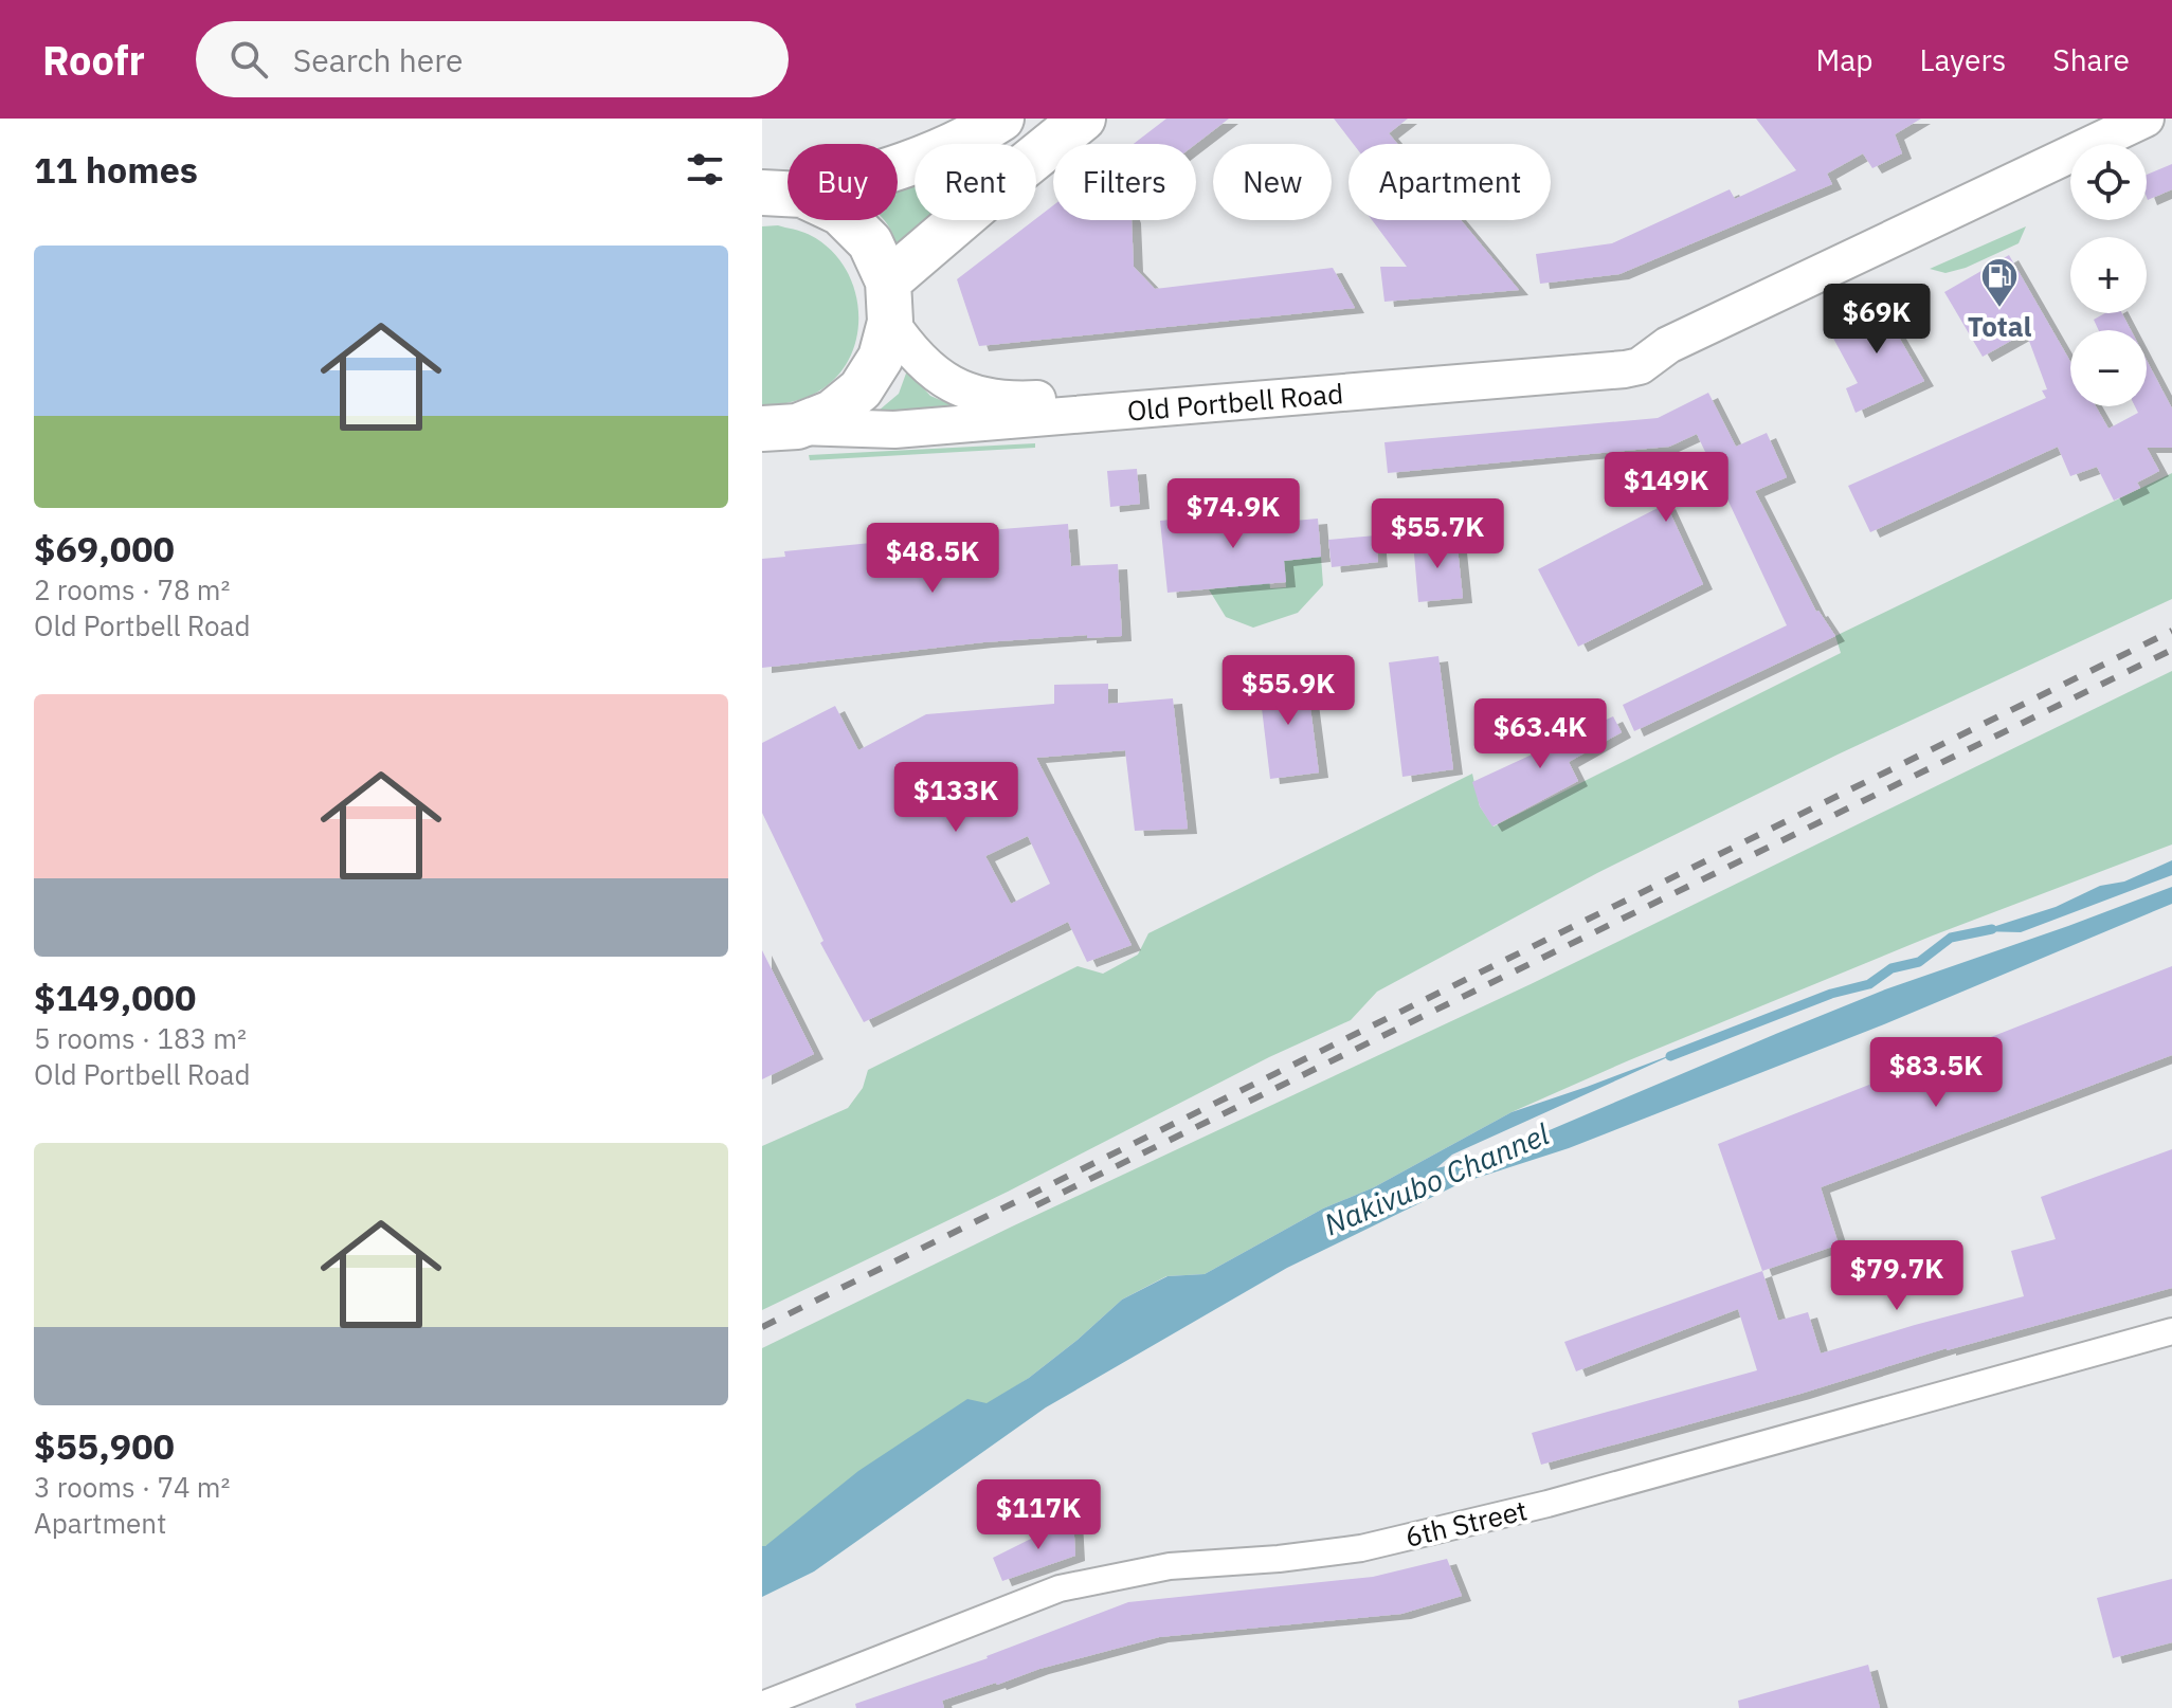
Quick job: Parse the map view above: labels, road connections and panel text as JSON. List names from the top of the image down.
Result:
{
  "streets": {
    "main road": ["Old Portbell Road"],
    "street": ["6th Street"]
  },
  "water": ["Nakivubo Channel"],
  "places": {
    "fuel station": ["Total"]
  },
  "page": {
    "header": "Roofr",
    "search": "Search here",
    "nav": ["Map", "Layers", "Share"],
    "heading": "11 homes",
    "map_buttons": ["+", "−"],
    "chip": [
      "Buy",
      "Rent",
      "Filters",
      "New",
      "Apartment"
    ],
    "list": [
      {
        "name": "$69,000",
        "note": "2 rooms · 78 m² · Old Portbell Road"
      },
      {
        "name": "$149,000",
        "note": "5 rooms · 183 m² · Old Portbell Road"
      },
      {
        "name": "$55,900",
        "note": "3 rooms · 74 m² · Apartment"
      }
    ],
    "price": [
      "$69K",
      "$149K",
      "$74.9K",
      "$55.7K",
      "$48.5K",
      "$55.9K",
      "$63.4K",
      "$133K",
      "$83.5K",
      "$79.7K",
      "$117K"
    ]
  }
}
